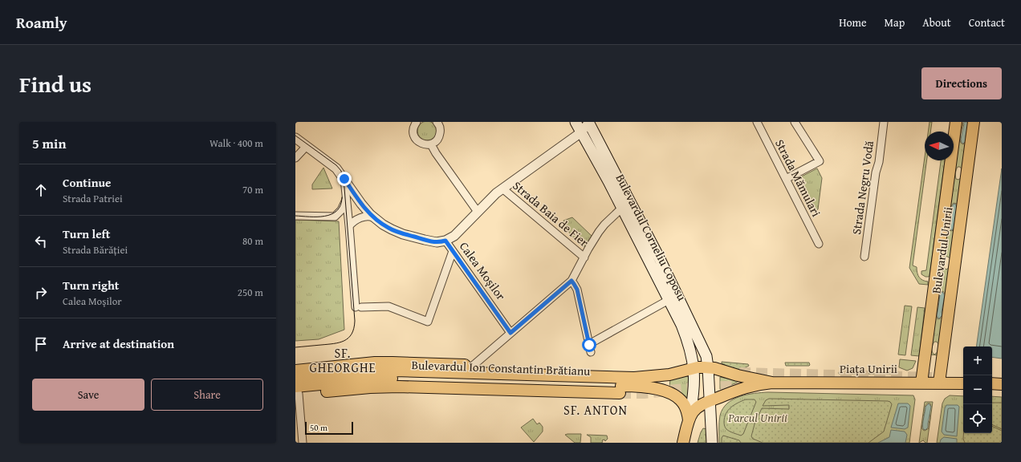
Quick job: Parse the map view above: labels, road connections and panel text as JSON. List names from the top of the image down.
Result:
{
  "streets": {
    "main road": [
      "Bulevardul Corneliu Coposu",
      "Bulevardul Unirii",
      "Bulevardul Ion Constantin Brătianu",
      "Piața Unirii"
    ],
    "street": [
      "Strada Mămulari",
      "Strada Negru Vodă",
      "Strada Baia de Fier",
      "Calea Moșilor"
    ]
  },
  "crossings": [
    ["Bulevardul Corneliu Coposu", "Bulevardul Ion Constantin Brătianu"],
    ["Bulevardul Corneliu Coposu", "Piața Unirii"],
    ["Bulevardul Unirii", "Piața Unirii"],
    ["Bulevardul Ion Constantin Brătianu", "Piața Unirii"]
  ],
  "districts": ["SF. GHEORGHE", "SF. ANTON"],
  "parks": ["Parcul Unirii"],
  "scale_bar": "50 m",
  "north": "left",
  "page": {
    "header": "Roamly",
    "nav": [
      "Home",
      "Map",
      "About",
      "Contact"
    ],
    "title": "Find us",
    "buttons": [
      "Directions",
      ["Save", "Share"]
    ],
    "heading": ["5 min", "Walk · 400 m"],
    "list": [
      ["Continue", "Strada Patriei", "70 m"],
      ["Turn left", "Strada Bărăției", "80 m"],
      ["Turn right", "Calea Moșilor", "250 m"],
      "Arrive at destination"
    ],
    "map_buttons": ["+", "−"],
    "scale": "50 m"
  }
}
